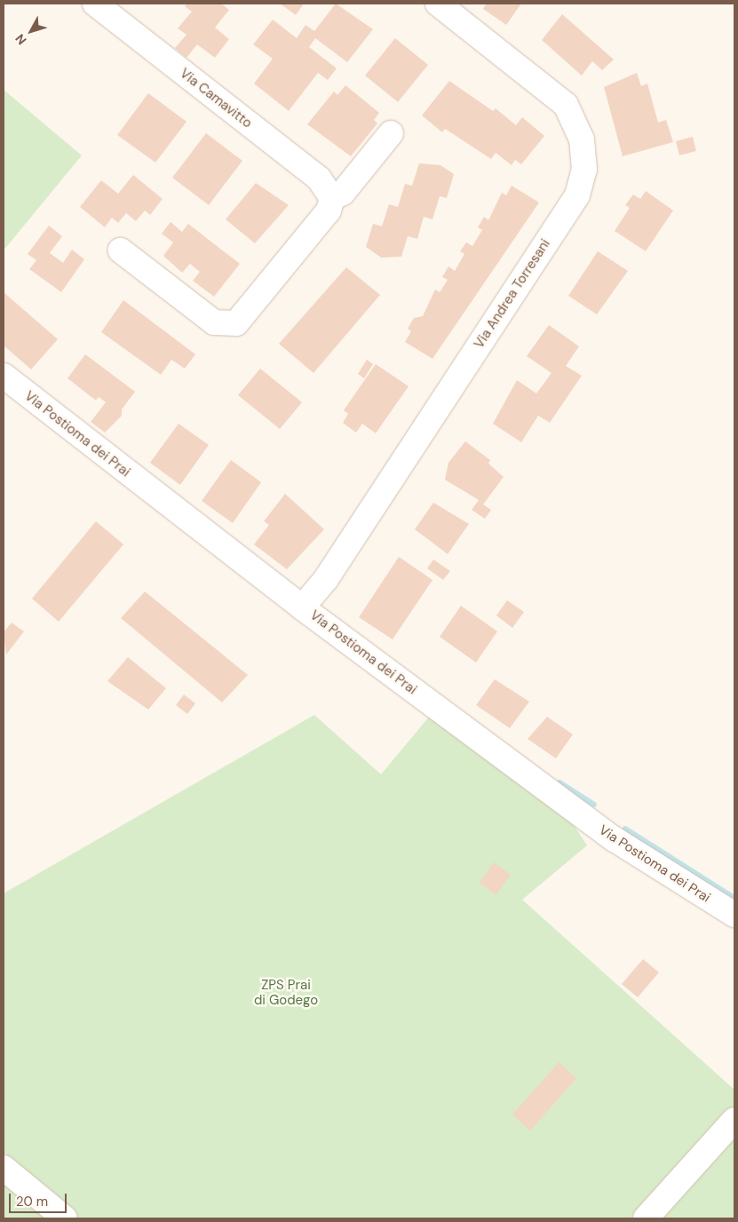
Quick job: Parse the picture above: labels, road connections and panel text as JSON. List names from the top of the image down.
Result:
{
  "streets": {
    "street": ["Via Camavitto", "Via Andrea Torresani", "Via Postioma dei Prai"]
  },
  "crossings": [
    ["Via Andrea Torresani", "Via Postioma dei Prai"]
  ],
  "parks": ["ZPS Prai di Godego"],
  "scale_bar": "20 m",
  "north": "bottom left"
}
